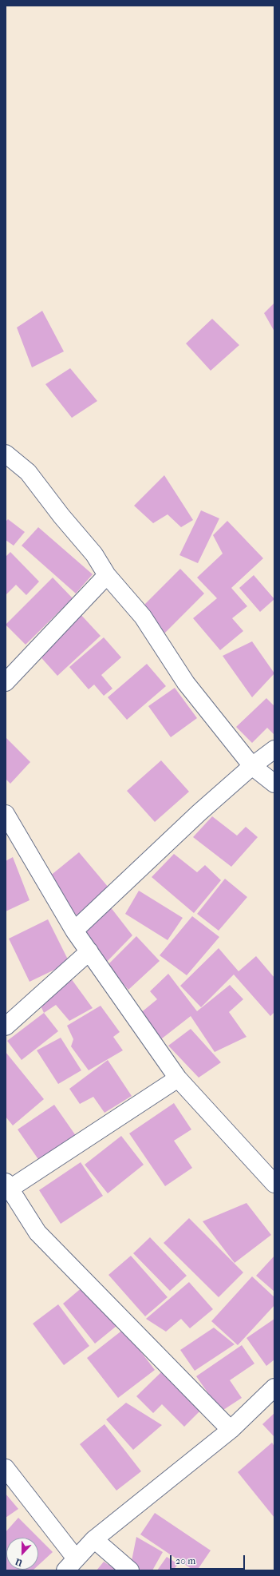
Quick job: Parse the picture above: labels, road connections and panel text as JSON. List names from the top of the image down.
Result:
{
  "scale_bar": "20 m",
  "north": "bottom"
}
